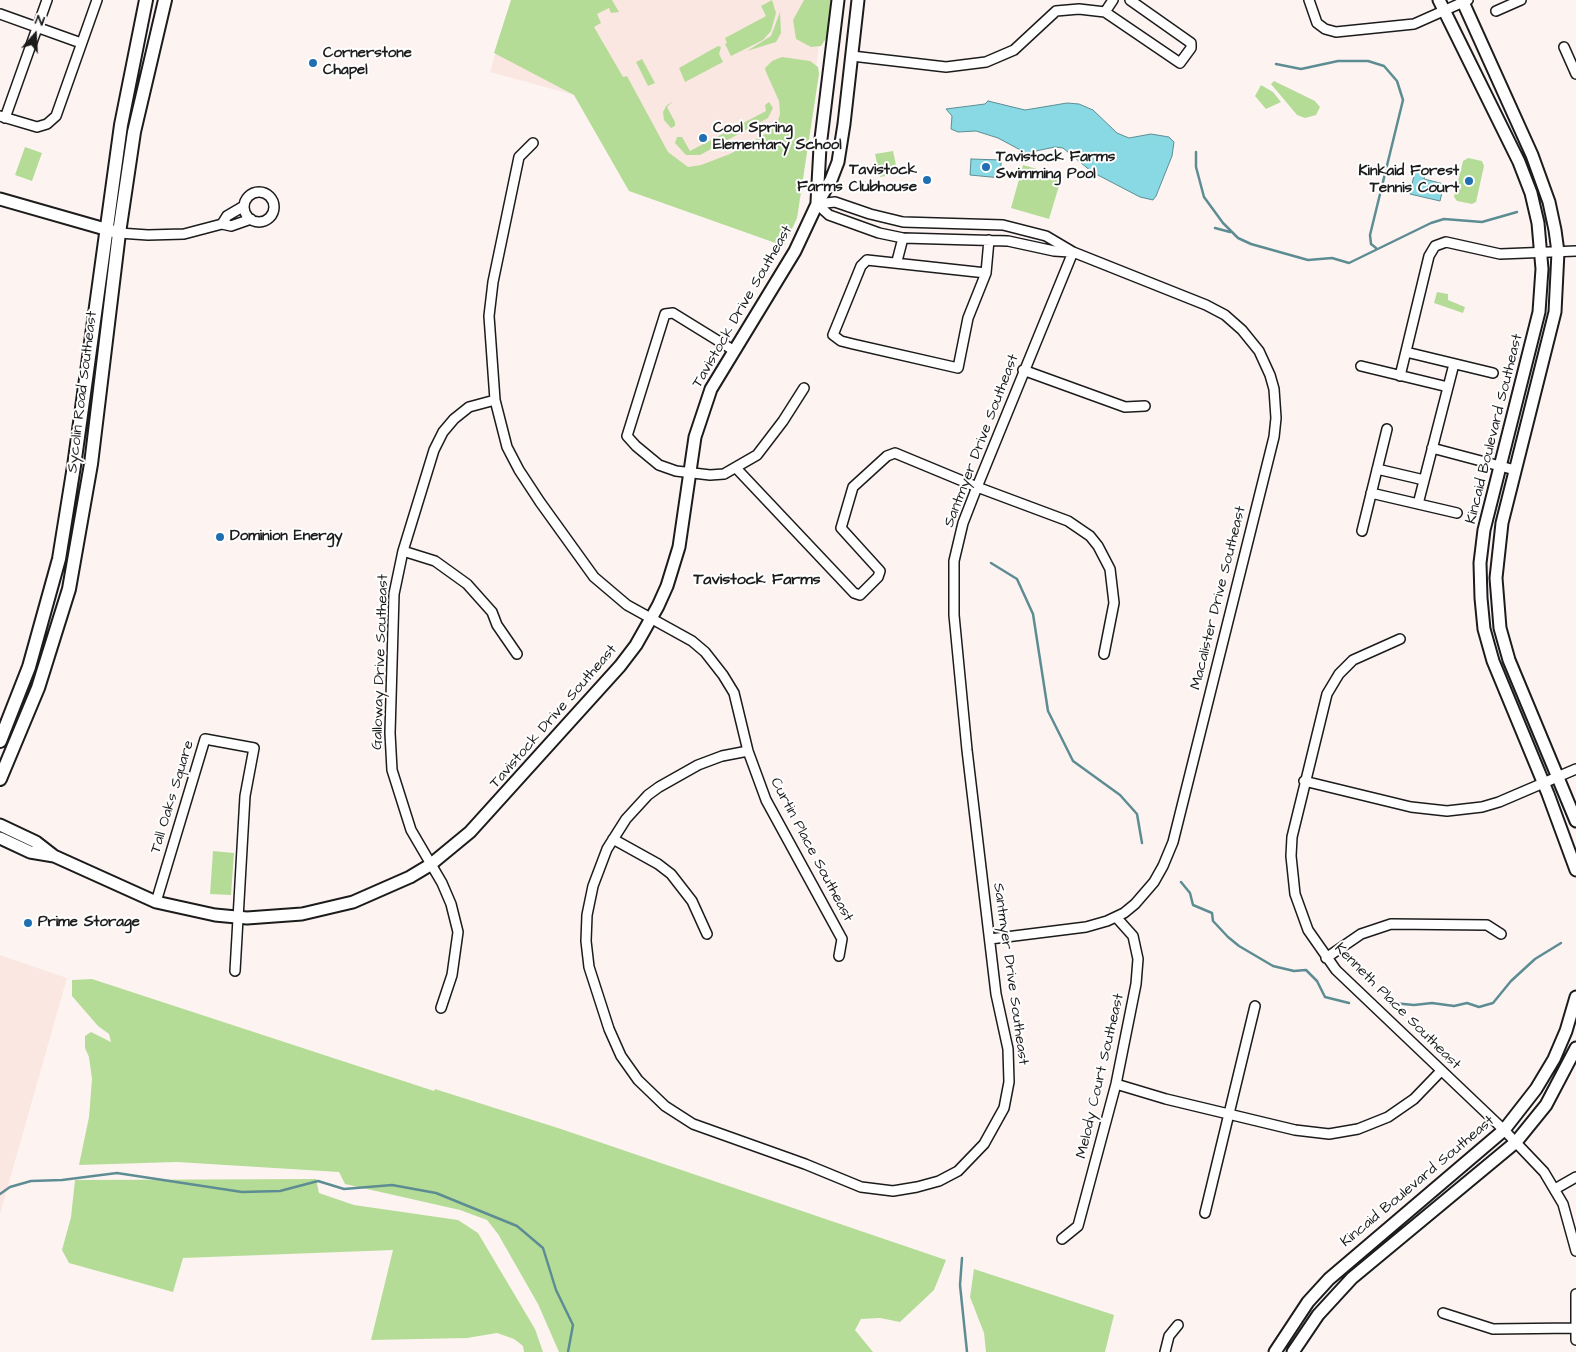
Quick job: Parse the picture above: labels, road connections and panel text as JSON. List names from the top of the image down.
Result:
{
  "streets": {
    "main road": ["Sycolin Road Southeast"],
    "street": [
      "Tavistock Drive Southeast",
      "Kincaid Boulevard Southeast",
      "Santmyer Drive Southeast",
      "Macalister Drive Southeast",
      "Galloway Drive Southeast",
      "Tall Oaks Square",
      "Curtin Place Southeast",
      "Kenneth Place Southeast",
      "Melody Court Southeast"
    ]
  },
  "crossings": [
    ["Tavistock Drive Southeast", "Macalister Drive Southeast"],
    ["Tavistock Drive Southeast", "Galloway Drive Southeast"],
    ["Tavistock Drive Southeast", "Tall Oaks Square"],
    ["Tavistock Drive Southeast", "Curtin Place Southeast"],
    ["Kincaid Boulevard Southeast", "Kenneth Place Southeast"],
    ["Santmyer Drive Southeast", "Macalister Drive Southeast"],
    ["Santmyer Drive Southeast", "Curtin Place Southeast"],
    ["Macalister Drive Southeast", "Melody Court Southeast"],
    ["Galloway Drive Southeast", "Curtin Place Southeast"]
  ],
  "districts": ["Tavistock Farms"],
  "places": [
    "Cornerstone Chapel",
    "Cool Spring Elementary School",
    "Tavistock Farms Swimming Pool",
    "Tavistock Farms Clubhouse",
    "Kinkaid Forest Tennis Court",
    "Dominion Energy",
    "Prime Storage"
  ],
  "north": "top"
}
